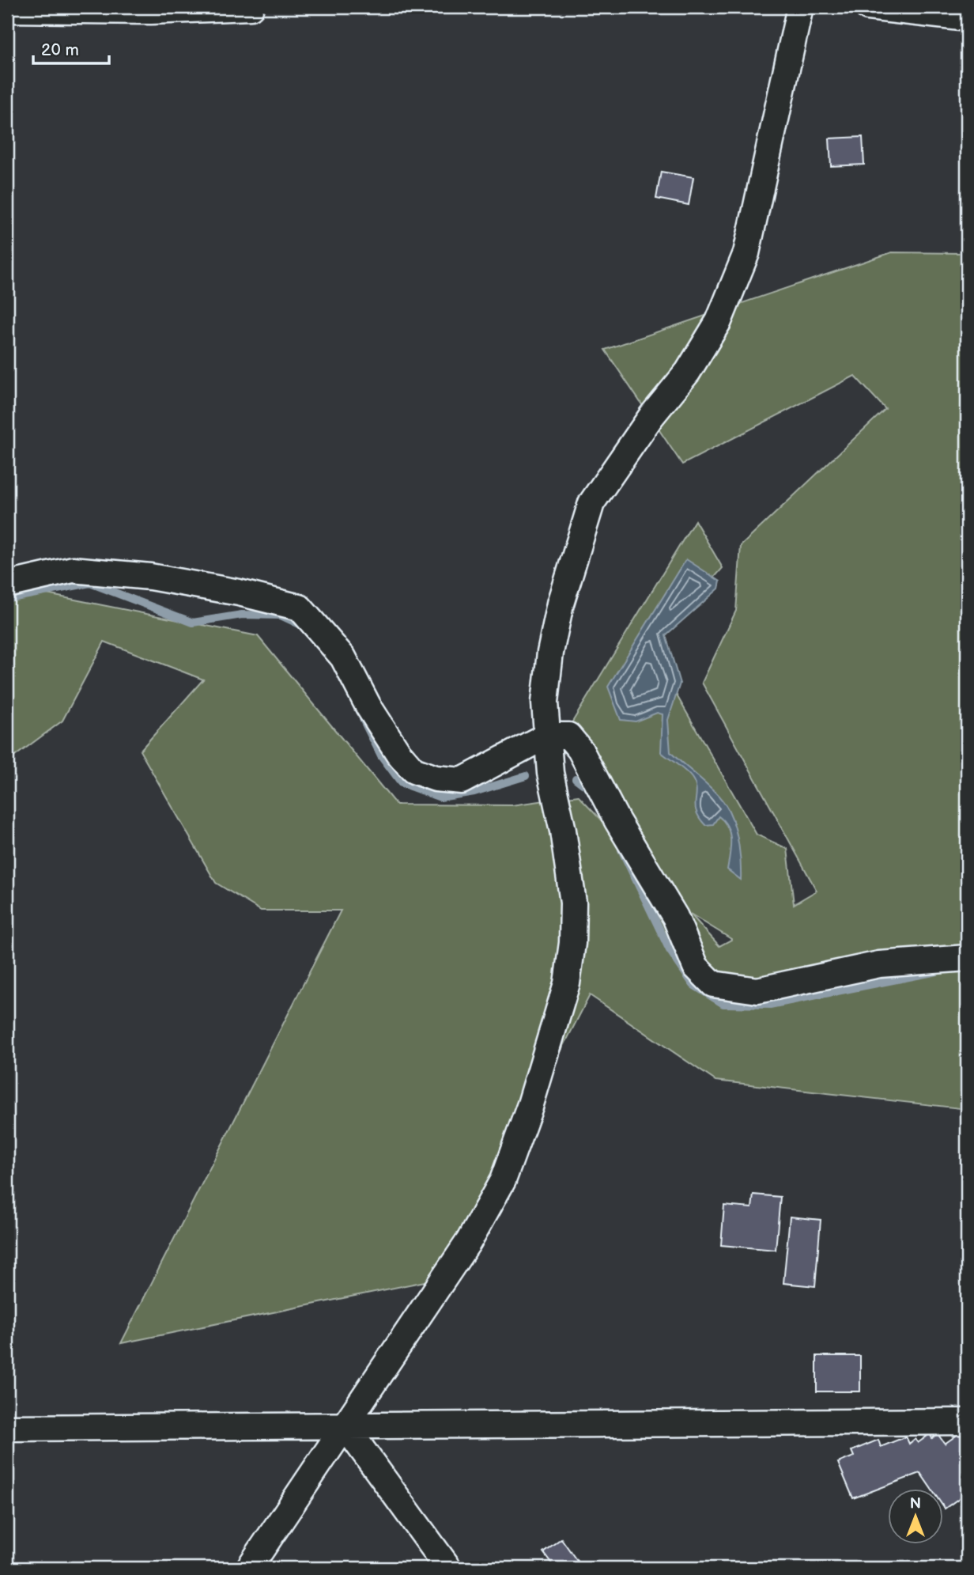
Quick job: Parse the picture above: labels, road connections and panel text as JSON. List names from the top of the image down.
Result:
{
  "scale_bar": "20 m",
  "north": "top"
}
